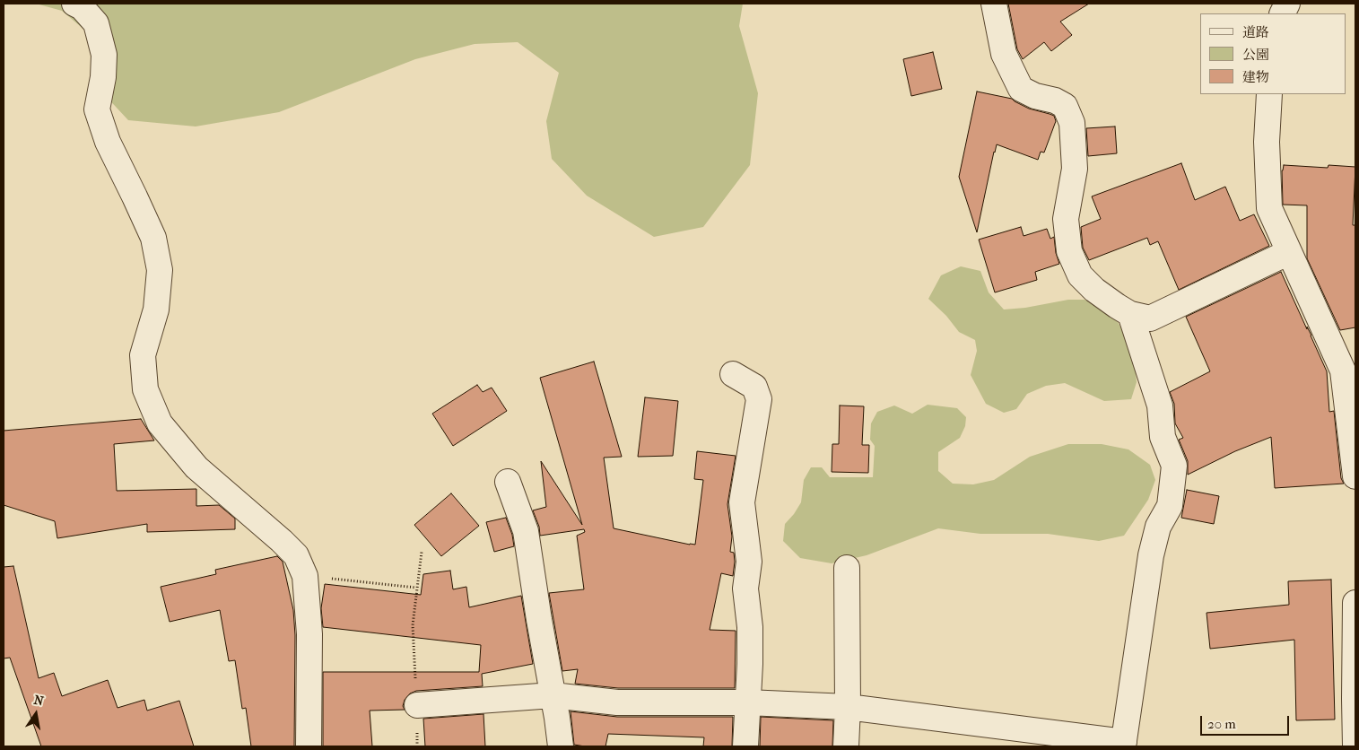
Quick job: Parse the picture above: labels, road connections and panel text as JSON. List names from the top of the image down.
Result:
{
  "legend": ["道路", "公園", "建物"],
  "scale_bar": "20 m",
  "north": "top"
}
